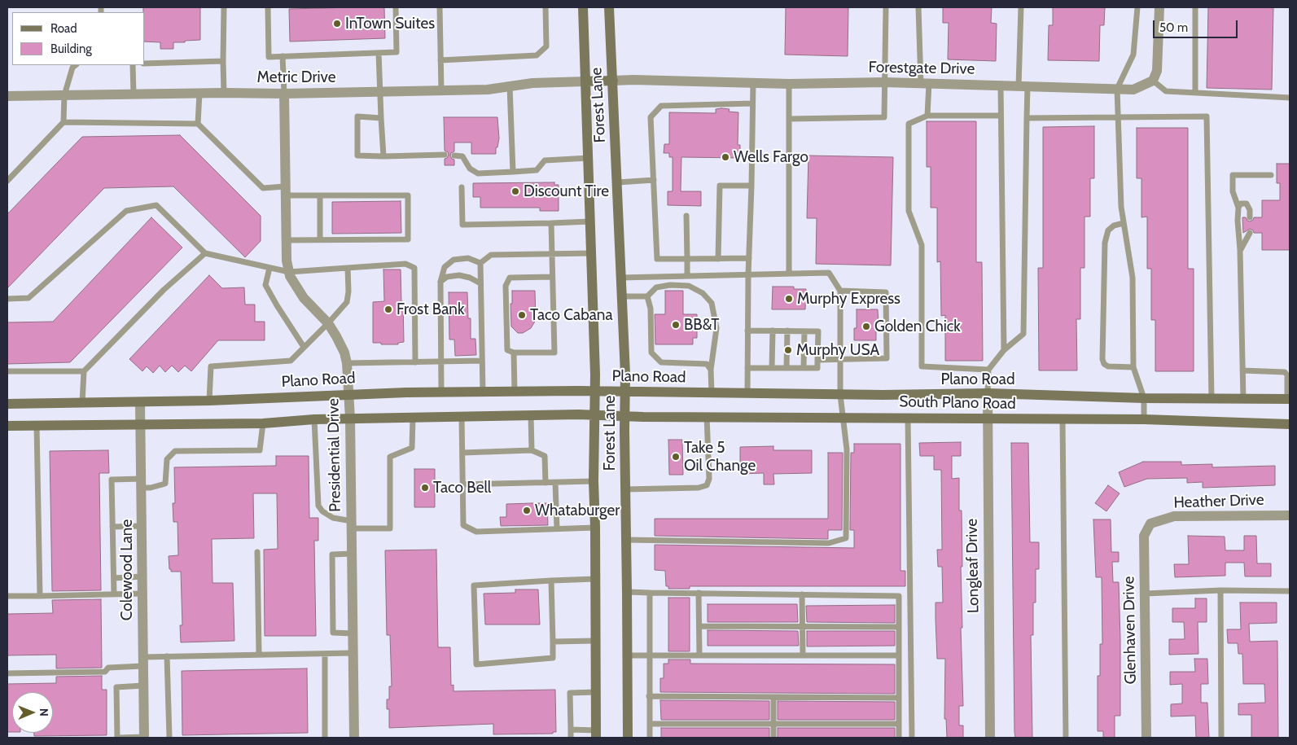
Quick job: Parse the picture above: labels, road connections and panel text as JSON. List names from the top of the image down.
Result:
{
  "streets": {
    "main road": ["Forest Lane", "Plano Road", "South Plano Road"],
    "street": [
      "Forestgate Drive",
      "Metric Drive",
      "Presidential Drive",
      "Heather Drive",
      "Longleaf Drive",
      "Colewood Lane",
      "Glenhaven Drive"
    ]
  },
  "crossings": [
    ["Forestgate Drive", "Forest Lane"],
    ["Metric Drive", "Forest Lane"],
    ["Metric Drive", "Presidential Drive"],
    ["Forest Lane", "Plano Road"],
    ["Forest Lane", "South Plano Road"],
    ["Plano Road", "Presidential Drive"],
    ["Plano Road", "Longleaf Drive"],
    ["Plano Road", "Colewood Lane"],
    ["South Plano Road", "Longleaf Drive"],
    ["Heather Drive", "Glenhaven Drive"]
  ],
  "places": [
    "InTown Suites",
    "Wells Fargo",
    "Discount Tire",
    "Murphy Express",
    "Frost Bank",
    "Taco Cabana",
    "BB&T",
    "Golden Chick",
    "Murphy USA",
    "Take 5 Oil Change",
    "Taco Bell",
    "Whataburger"
  ],
  "legend": ["Road", "Building"],
  "scale_bar": "50 m",
  "north": "right"
}
